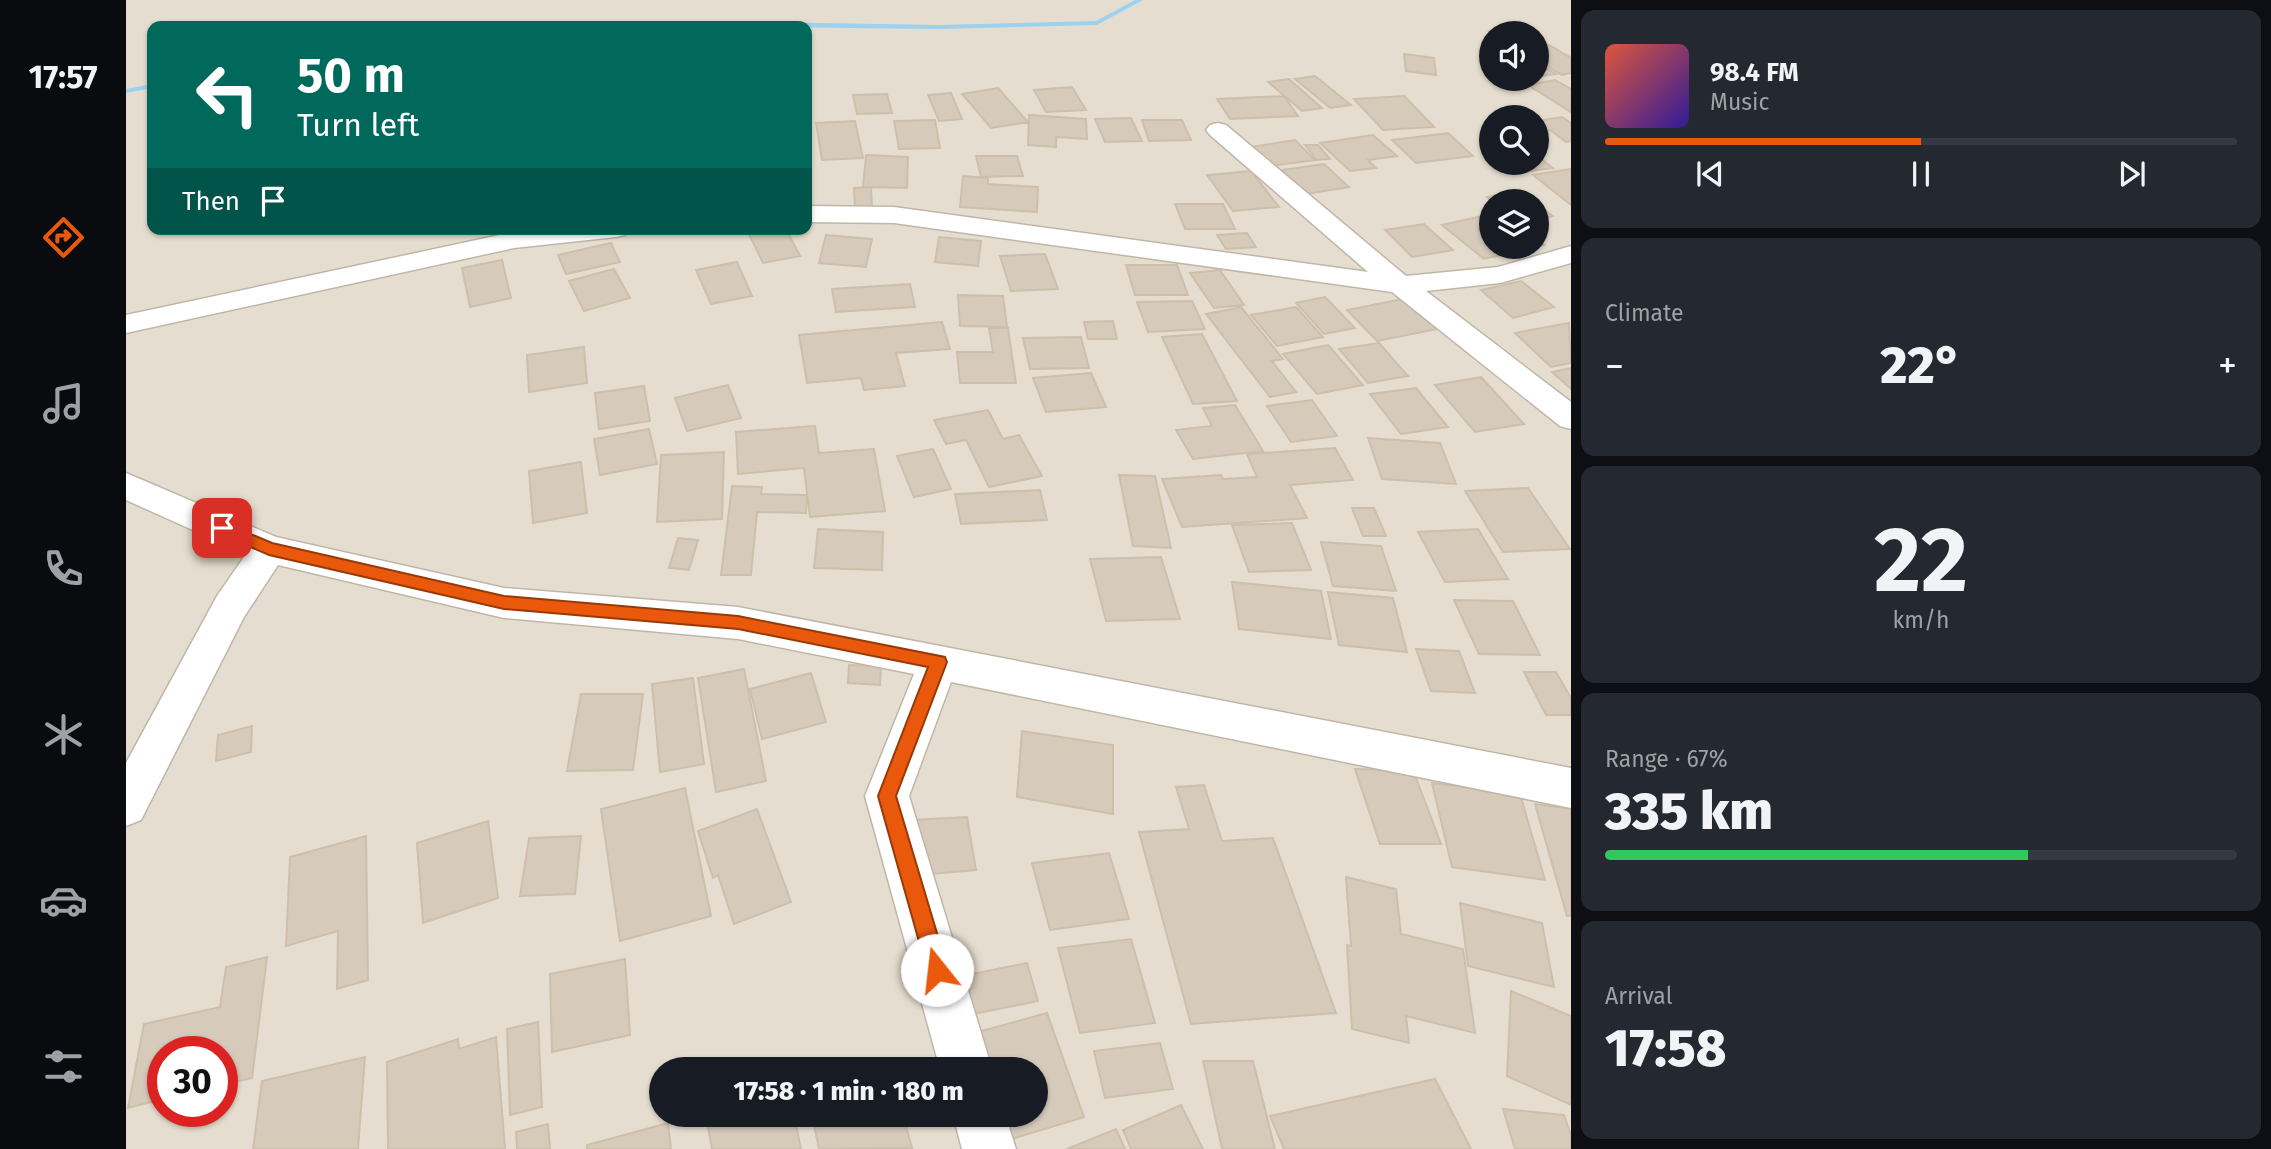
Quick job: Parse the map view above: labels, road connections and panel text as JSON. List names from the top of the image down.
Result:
{
  "page": {
    "tabs": "17:57",
    "turn": ["50 m", "Turn left"],
    "song": ["98.4 FM", "Music"],
    "then": "Then",
    "tile": [
      "Climate",
      ["22", "km/h"],
      ["Range · 67%", "335 km"],
      ["Arrival", "17:58"]
    ],
    "heat": ["−", "22°", "+"],
    "limit": "30",
    "trip": "17:58 · 1 min · 180 m"
  }
}
